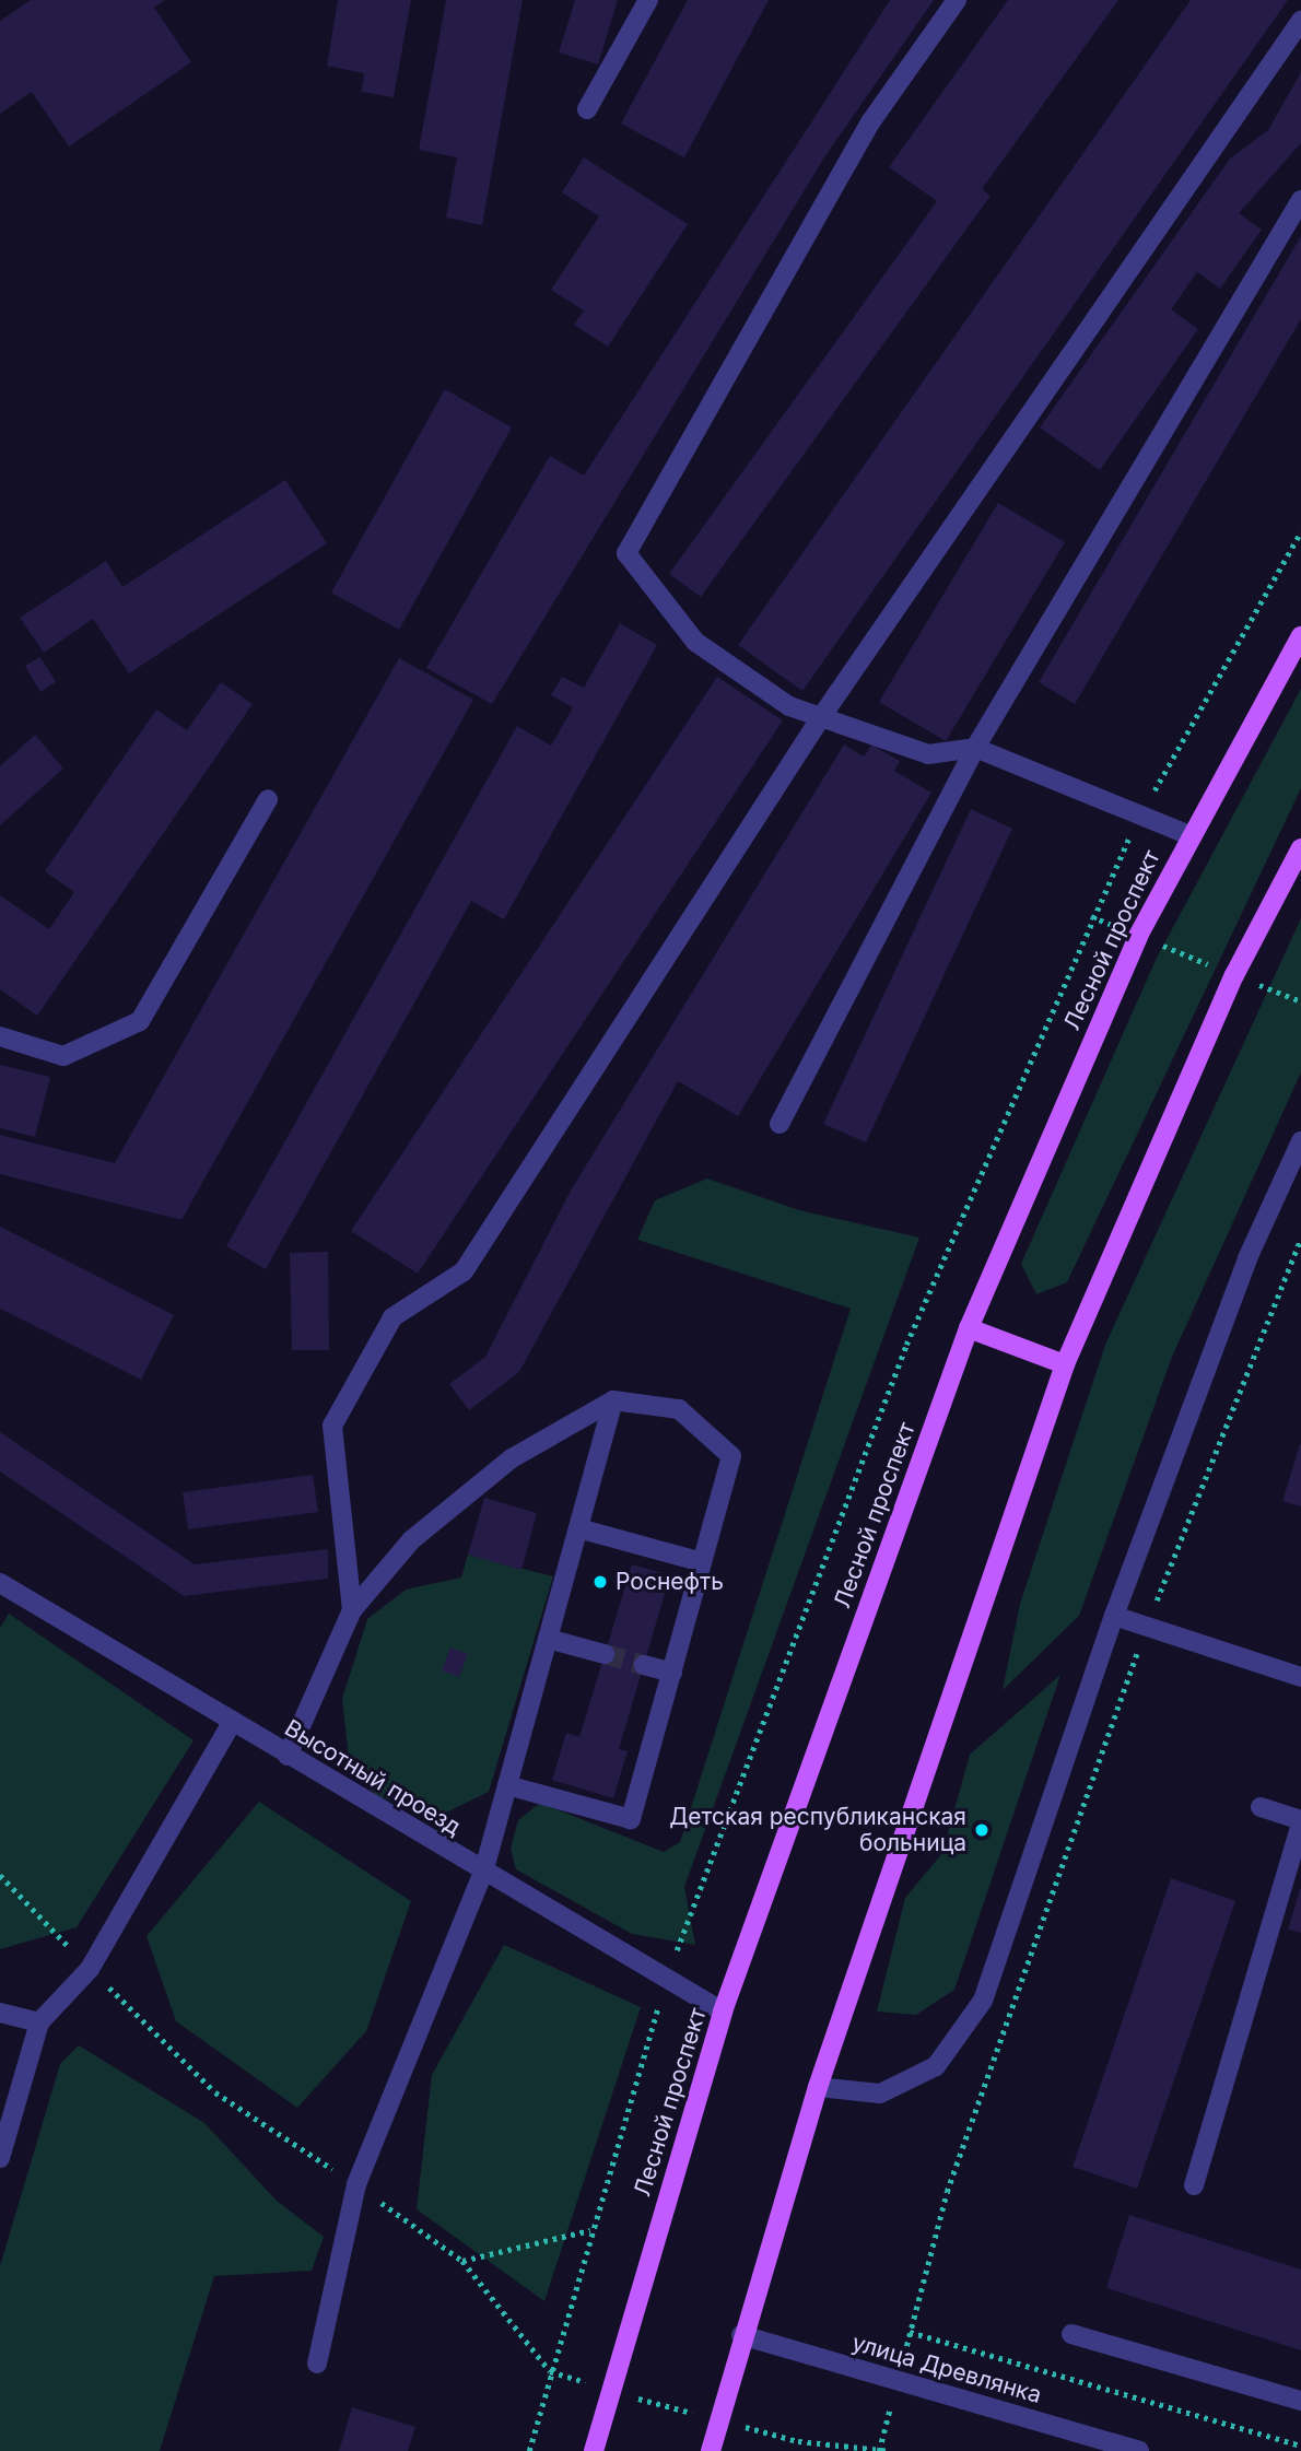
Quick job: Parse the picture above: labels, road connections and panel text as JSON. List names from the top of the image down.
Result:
{
  "streets": {
    "main road": ["Лесной проспект"],
    "street": ["Высотный проезд", "улица Древлянка"]
  },
  "crossings": [
    ["Лесной проспект", "Высотный проезд"]
  ],
  "places": ["Роснефть", "Детская республиканская больница"]
}
